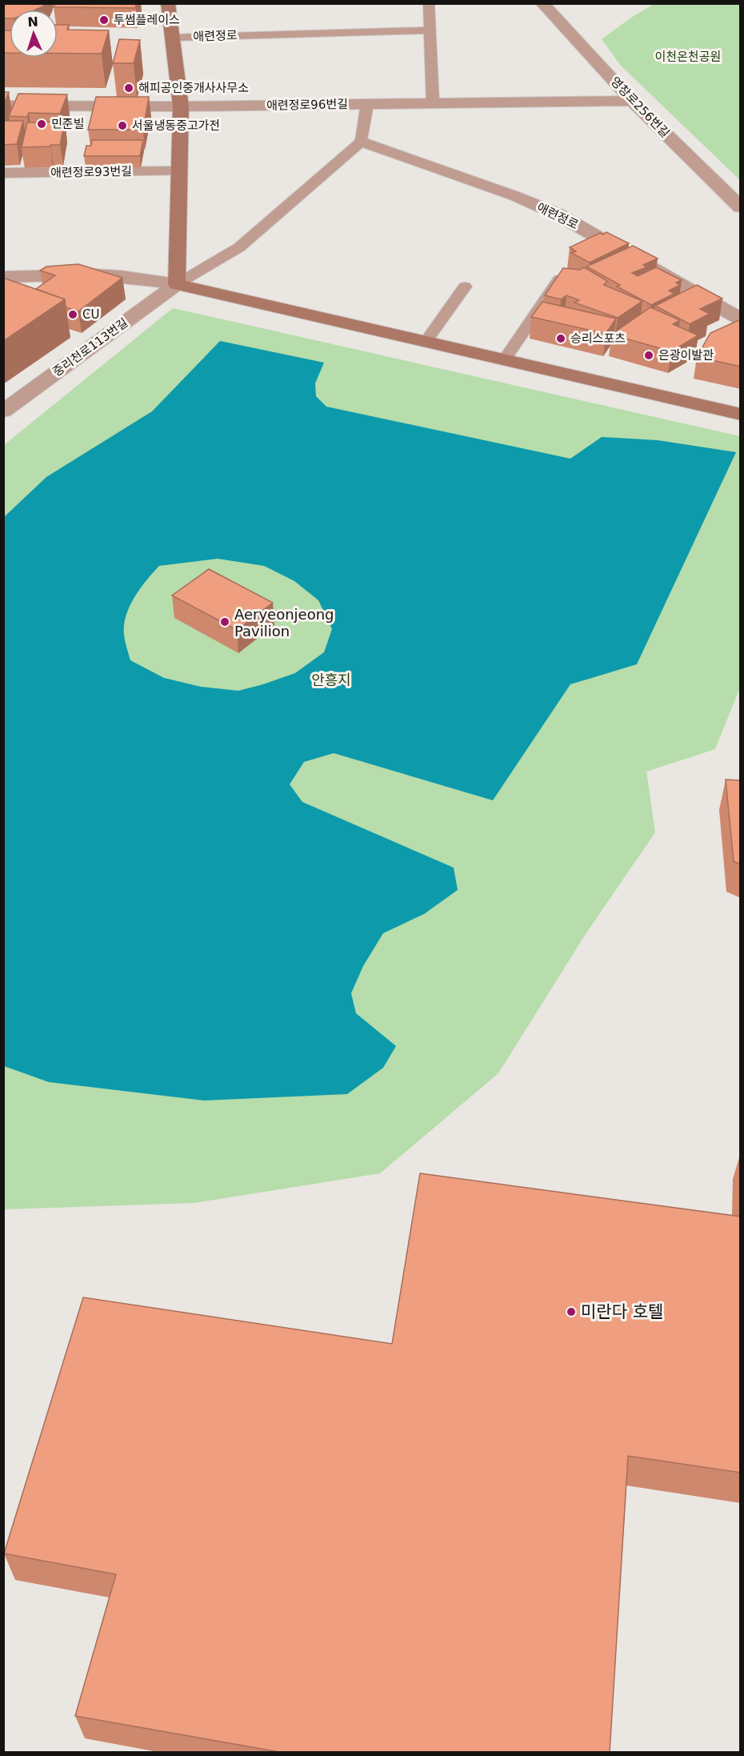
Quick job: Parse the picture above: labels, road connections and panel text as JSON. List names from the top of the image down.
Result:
{
  "streets": {
    "street": [
      "애련정로",
      "애련정로96번길",
      "영창로256번길",
      "애련정로93번길",
      "중리천로113번길"
    ]
  },
  "crossings": [
    ["애련정로", "애련정로96번길"],
    ["애련정로", "애련정로93번길"],
    ["애련정로", "중리천로113번길"],
    ["애련정로96번길", "영창로256번길"]
  ],
  "parks": ["이천온천공원", "안흥지"],
  "places": [
    "투썸플레이스",
    "해피공인중개사사무소",
    "민준빌",
    "서울냉동중고가전",
    "CU",
    "승리스포츠",
    "은광이발관",
    "Aeryeonjeong Pavilion",
    "미란다 호텔"
  ],
  "north": "top"
}
